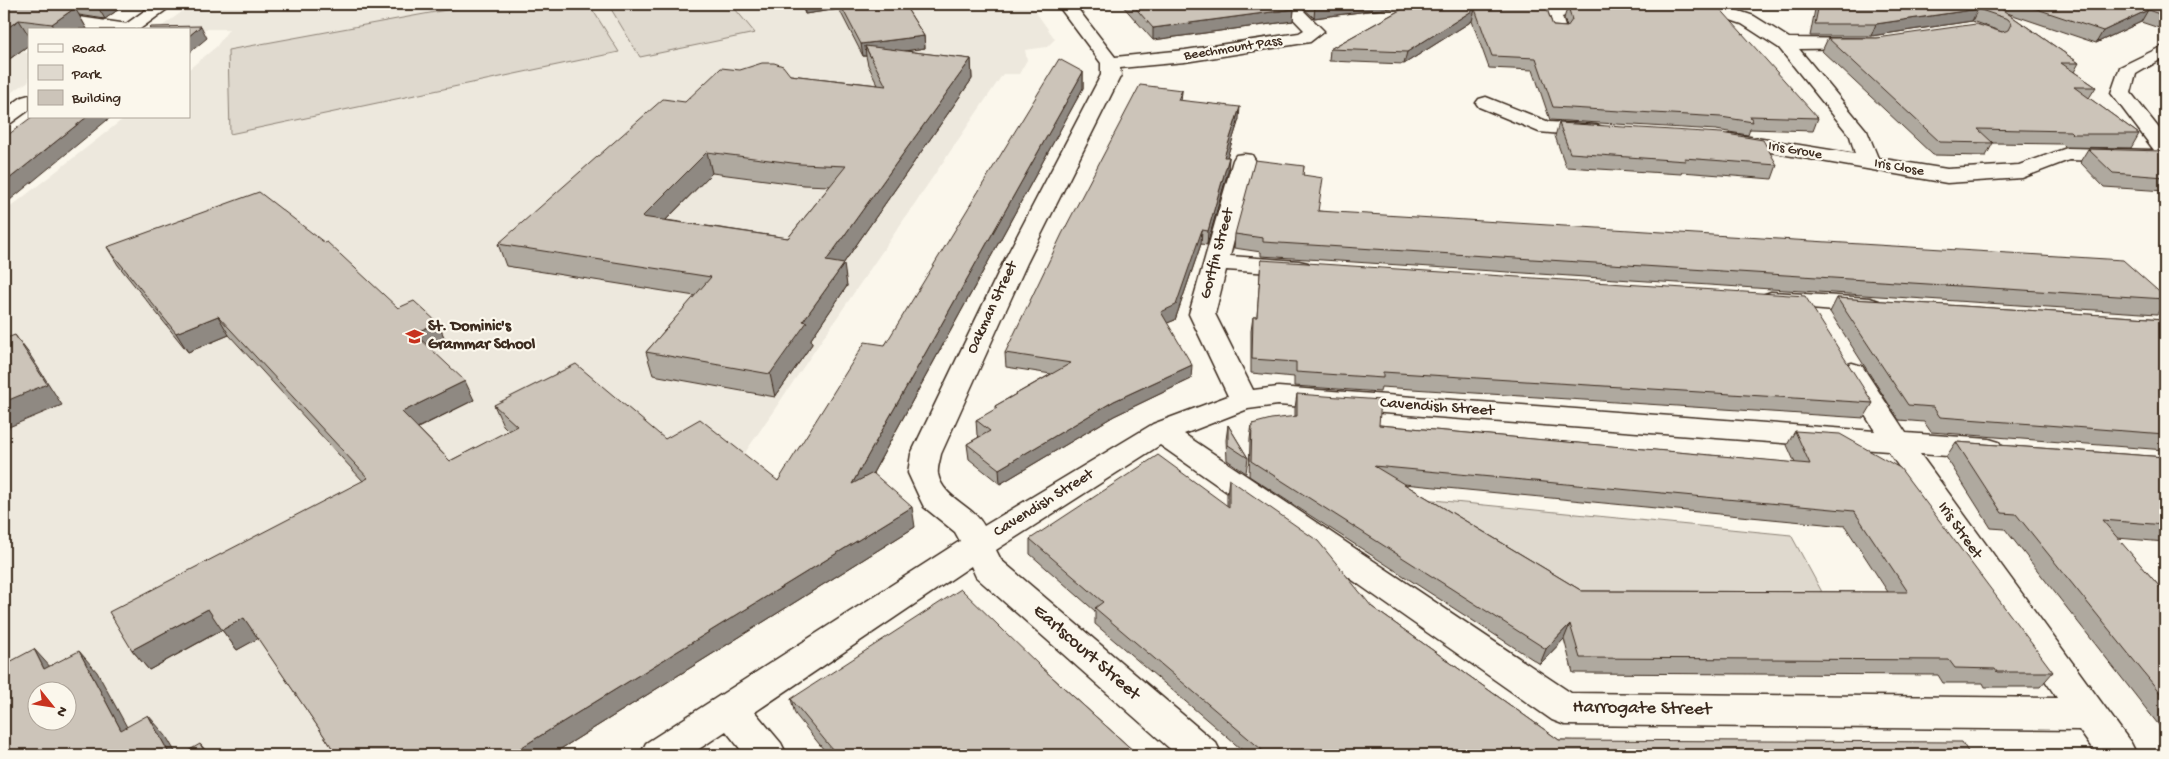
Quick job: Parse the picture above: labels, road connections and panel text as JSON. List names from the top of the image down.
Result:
{
  "streets": {
    "street": [
      "Beechmount Pass",
      "Iris Grove",
      "Iris Close",
      "Gortfin Street",
      "Oakman Street",
      "Cavendish Street",
      "Iris Street",
      "Earlscourt Street",
      "Harrogate Street"
    ]
  },
  "crossings": [
    ["Beechmount Pass", "Oakman Street"],
    ["Iris Grove", "Iris Close"],
    ["Gortfin Street", "Cavendish Street"],
    ["Oakman Street", "Cavendish Street"],
    ["Oakman Street", "Earlscourt Street"],
    ["Cavendish Street", "Iris Street"],
    ["Cavendish Street", "Earlscourt Street"],
    ["Cavendish Street", "Harrogate Street"],
    ["Iris Street", "Harrogate Street"]
  ],
  "places": {
    "school or university": ["St. Dominic's Grammar School"]
  },
  "legend": ["Road", "Park", "Building"],
  "north": "bottom right"
}
